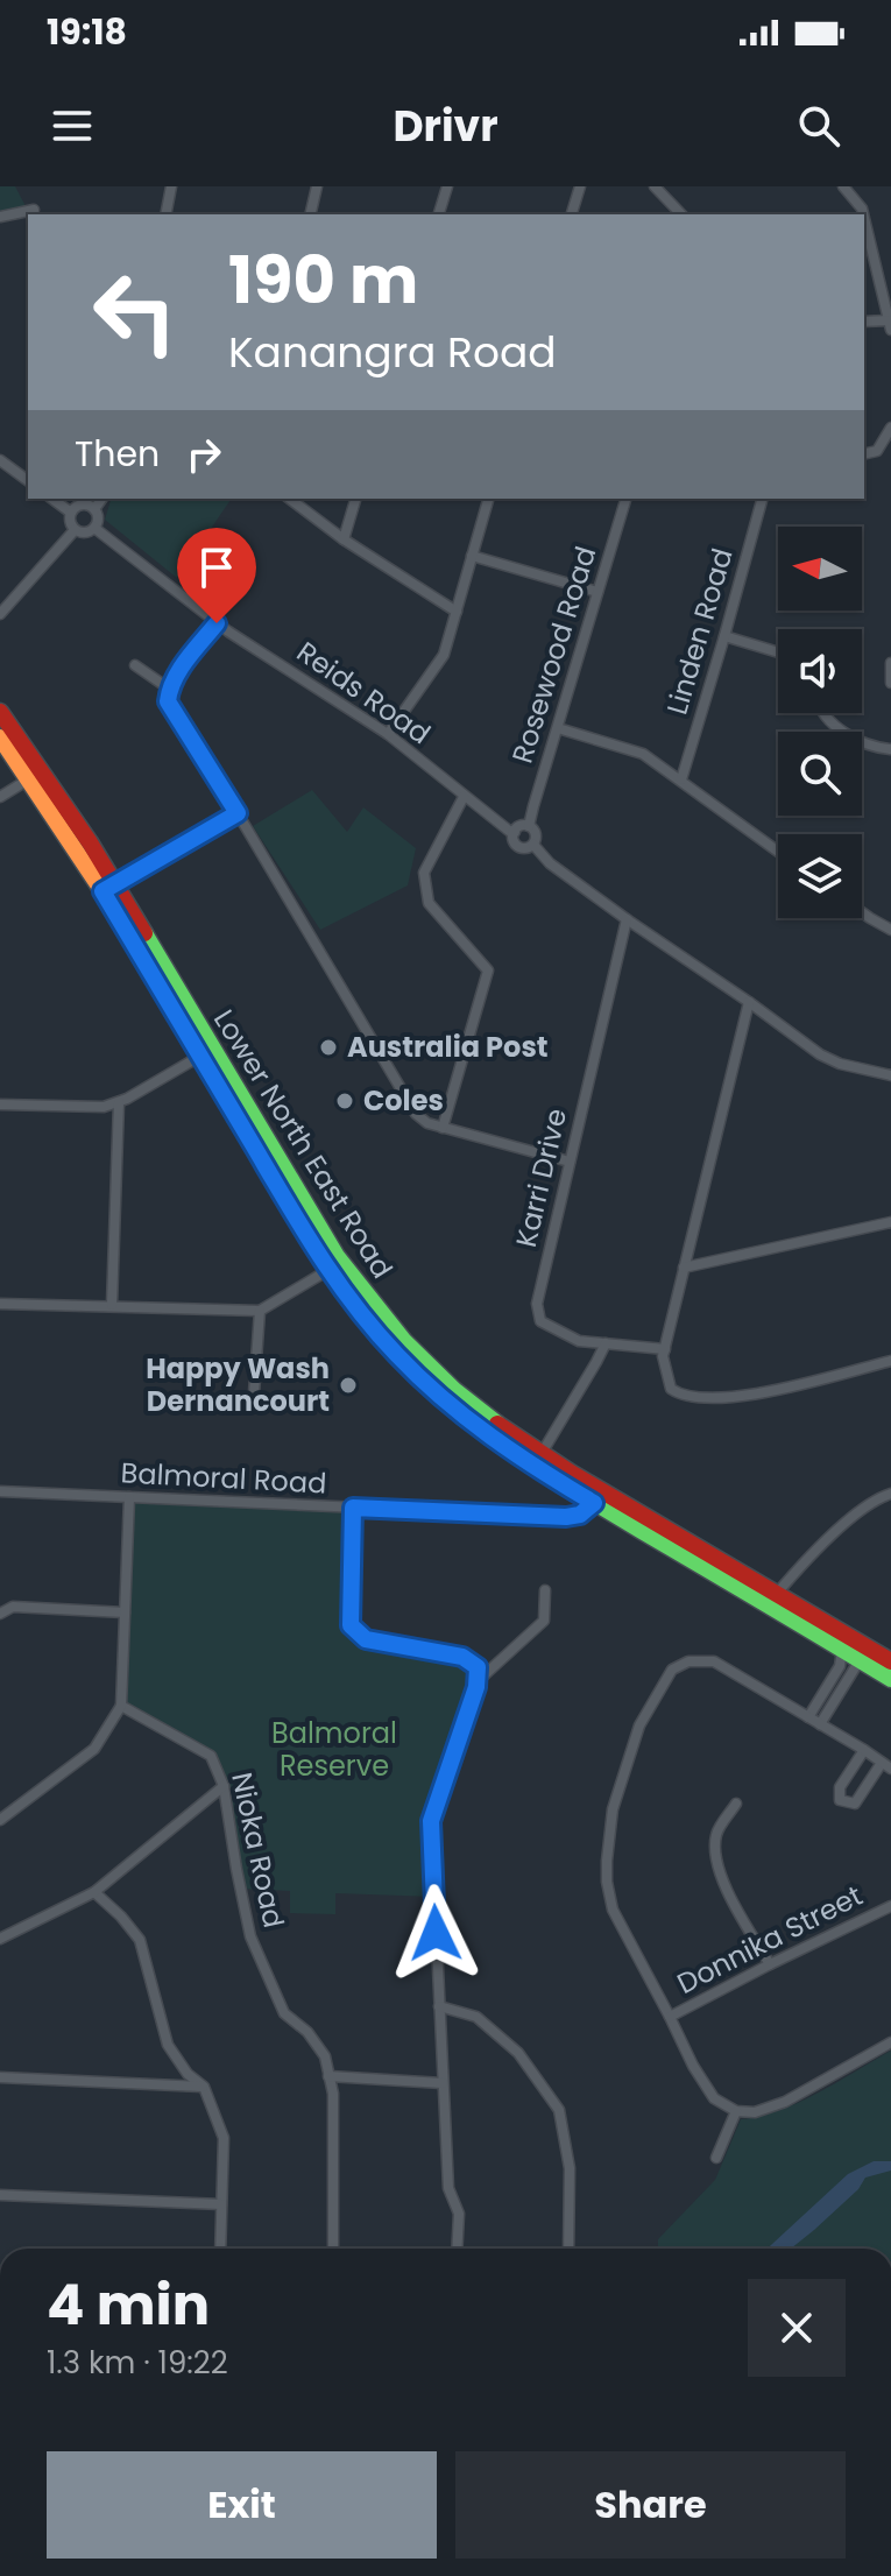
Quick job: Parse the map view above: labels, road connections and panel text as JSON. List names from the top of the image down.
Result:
{
  "streets": {
    "main road": ["Lower North East Road"],
    "street": [
      "Linden Road",
      "Rosewood Road",
      "Reids Road",
      "Karri Drive",
      "Balmoral Road",
      "Nioka Road",
      "Donnika Street"
    ]
  },
  "crossings": [
    ["Rosewood Road", "Reids Road"],
    ["Lower North East Road", "Balmoral Road"]
  ],
  "parks": ["Balmoral Reserve"],
  "places": ["Australia Post", "Coles", "Happy Wash Dernancourt"],
  "north": "left",
  "page": {
    "status": "19:18",
    "header": "Drivr",
    "turn": ["190 m", "Kanangra Road"],
    "then": "Then",
    "heading": ["4 min", "1.3 km · 19:22"],
    "buttons": ["Exit", "Share"]
  }
}
